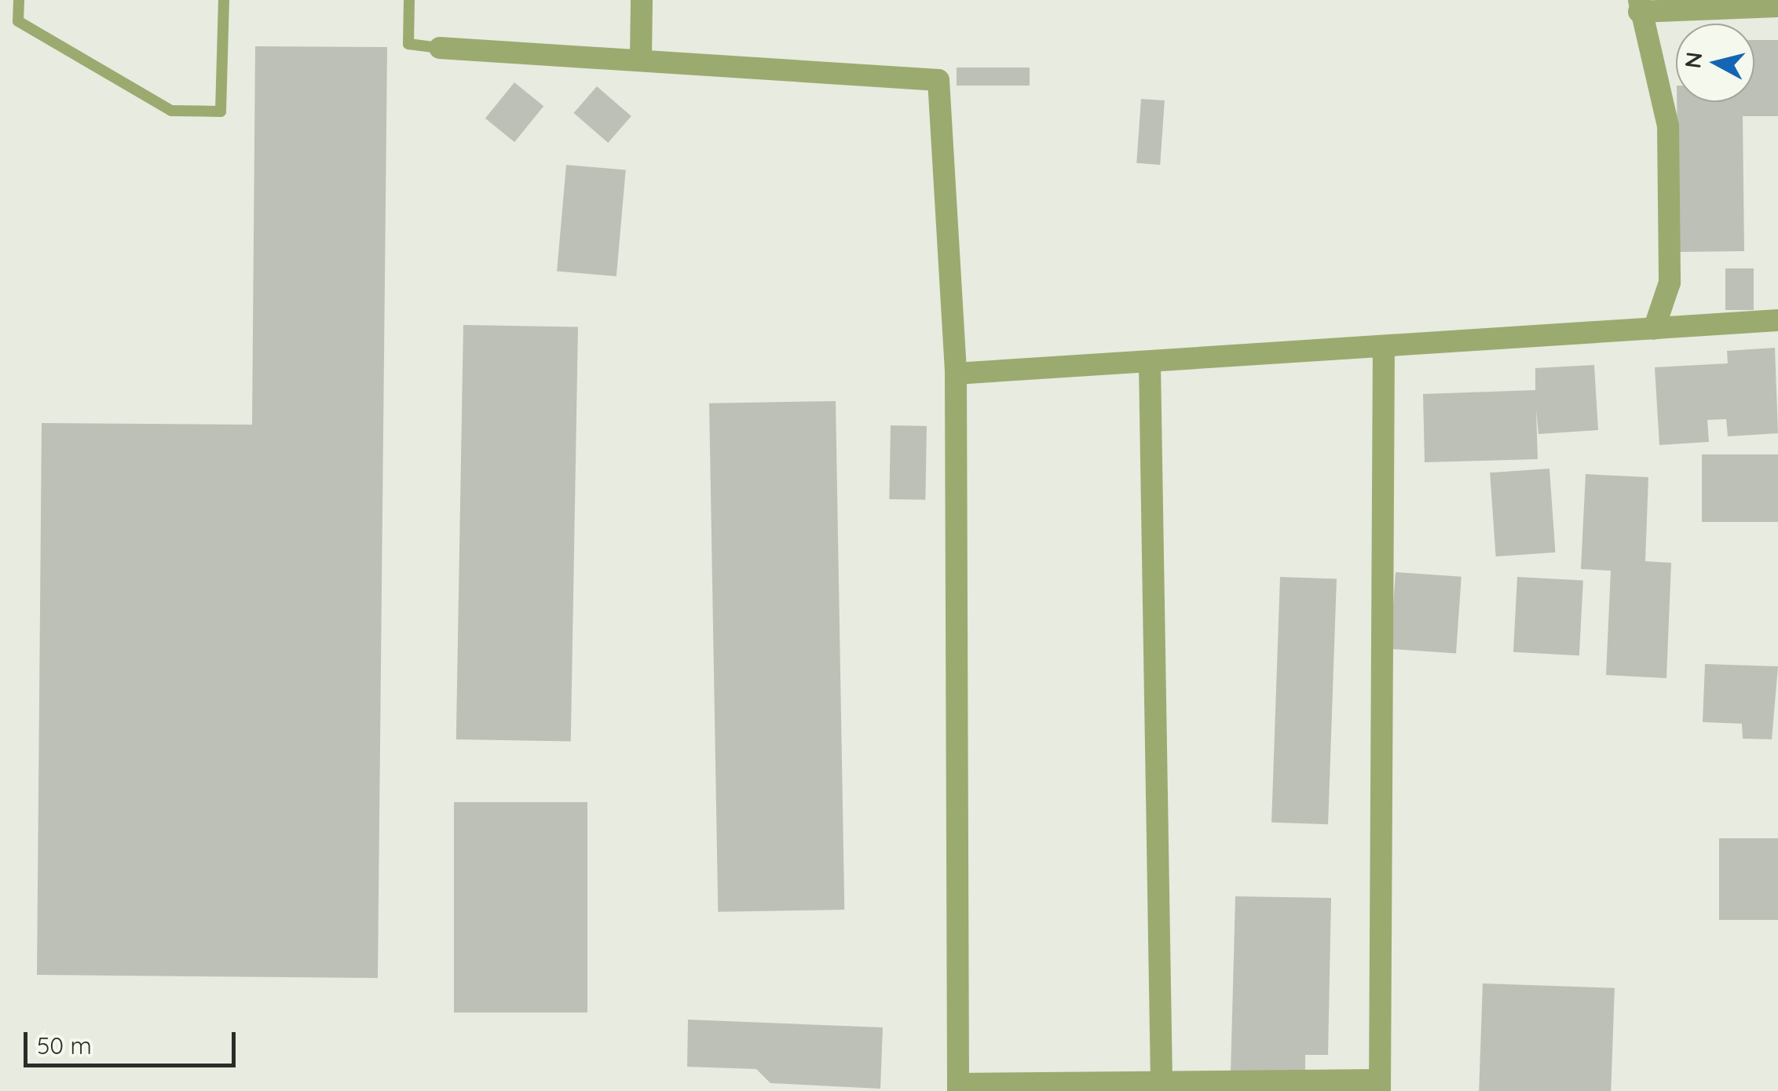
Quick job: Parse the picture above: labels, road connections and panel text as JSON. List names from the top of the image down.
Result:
{
  "scale_bar": "50 m",
  "north": "left"
}
